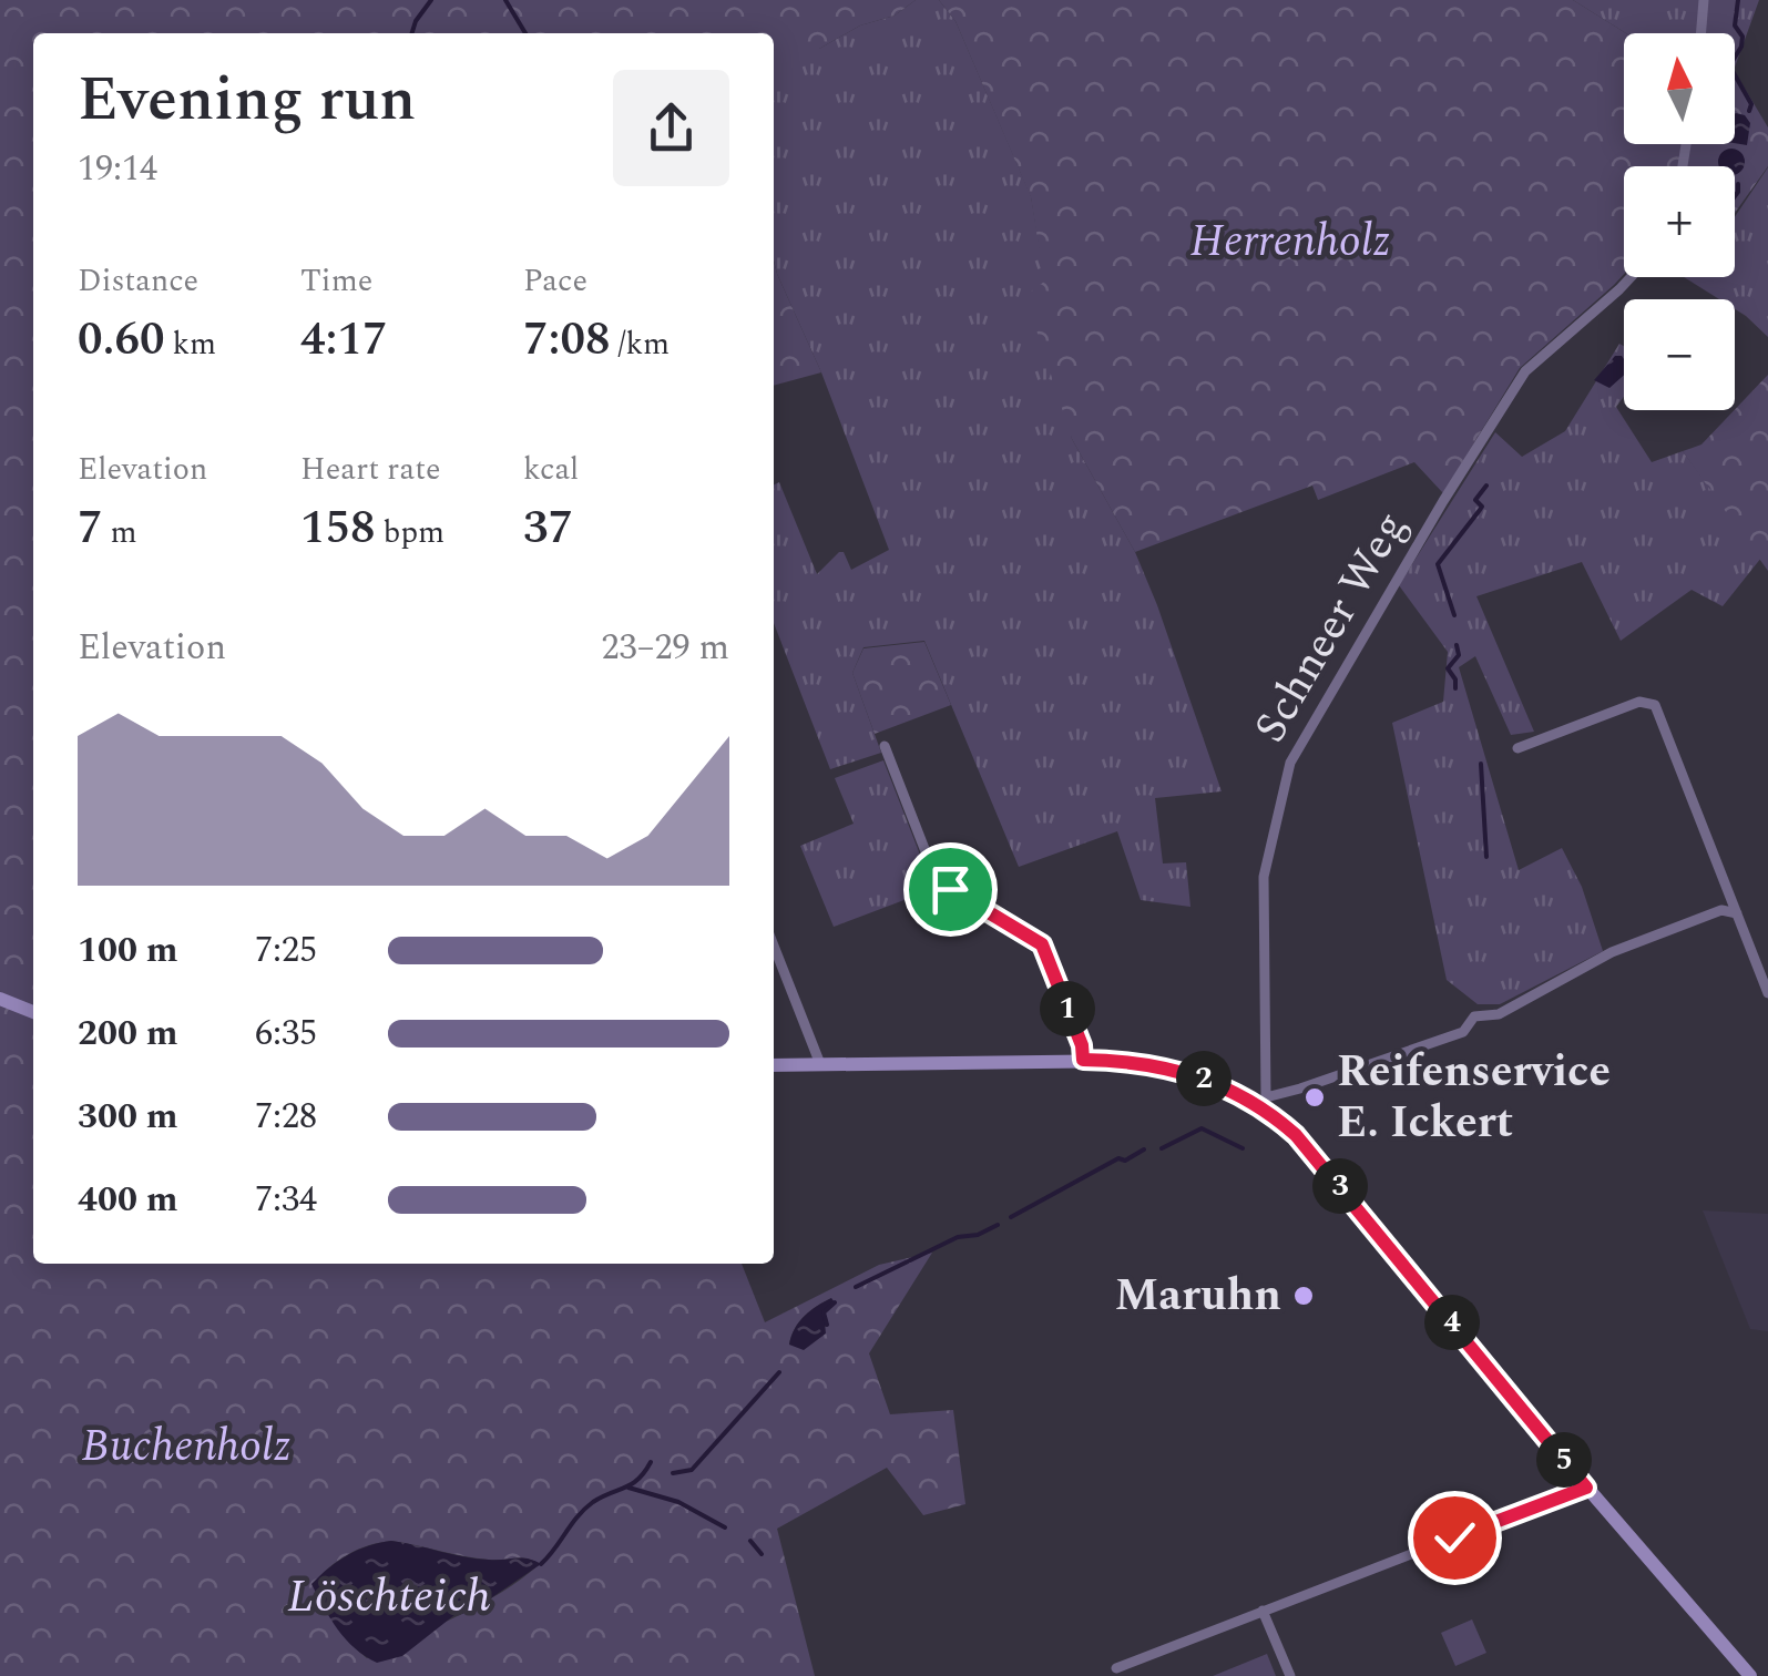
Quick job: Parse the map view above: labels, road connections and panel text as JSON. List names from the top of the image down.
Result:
{
  "streets": {
    "street": ["Schneer Weg"]
  },
  "water": ["Löschteich"],
  "parks": ["Herrenholz", "Buchenholz"],
  "places": ["Reifenservice E. Ickert", "Maruhn"],
  "north": "top",
  "page": {
    "map_buttons": ["+", "−"],
    "heading": ["Evening run", "19:14"],
    "stats": [
      ["Distance", "0.60 km"],
      ["Time", "4:17"],
      ["Pace", "7:08 /km"],
      ["Elevation", "7 m"],
      ["Heart rate", "158 bpm"],
      ["kcal", "37"]
    ],
    "chart": ["Elevation", "23–29 m"],
    "list": [
      {
        "name": "100 m",
        "note": "7:25"
      },
      {
        "name": "200 m",
        "note": "6:35"
      },
      {
        "name": "300 m",
        "note": "7:28"
      },
      {
        "name": "400 m",
        "note": "7:34"
      }
    ],
    "pins": [
      "1",
      "2",
      "3",
      "4",
      "5"
    ]
  }
}
